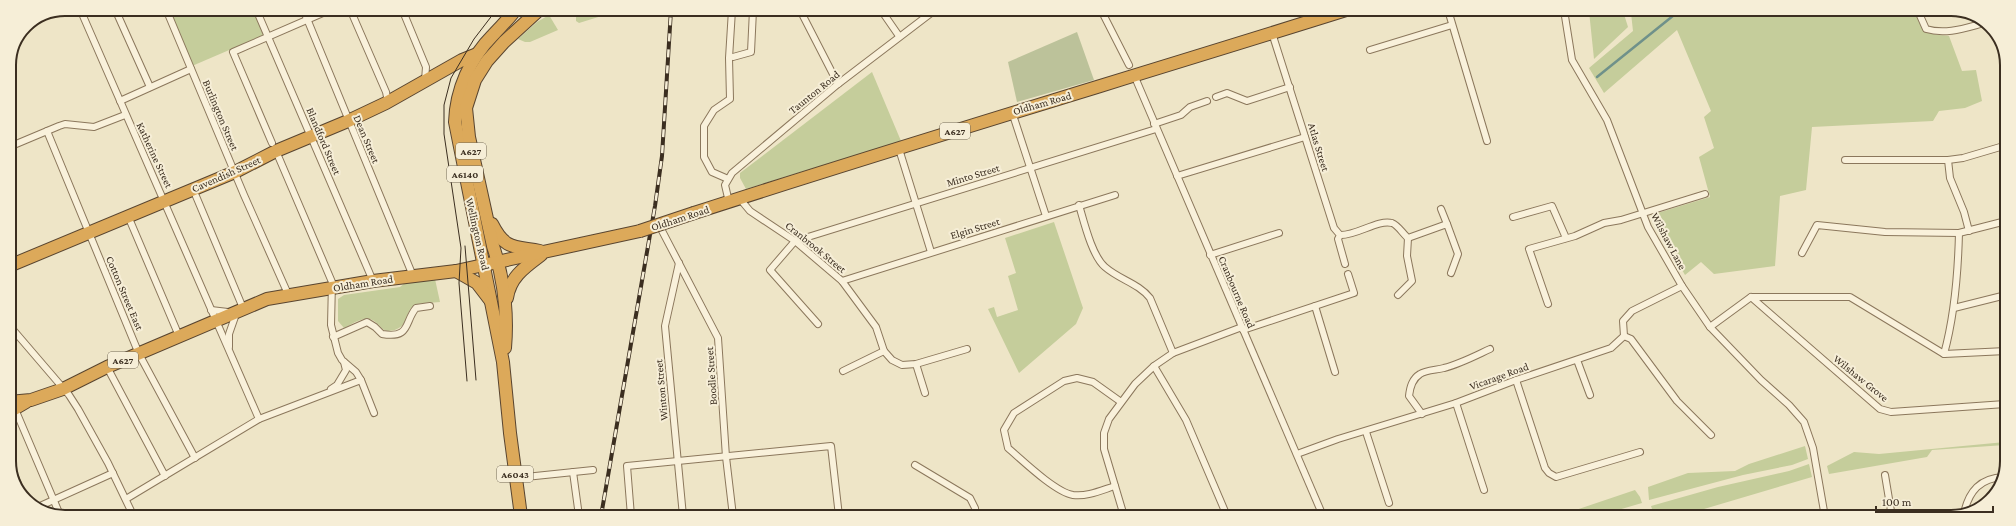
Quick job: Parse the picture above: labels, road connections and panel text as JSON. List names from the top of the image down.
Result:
{
  "streets": {
    "highway": [
      "Oldham Road",
      "A627",
      "Cavendish Street",
      "A6140",
      "Wellington Road",
      "A6043"
    ],
    "street": [
      "Taunton Road",
      "Burlington Street",
      "Dean Street",
      "Blandford Street",
      "Atlas Street",
      "Katherine Street",
      "Minto Street",
      "Elgin Street",
      "Wilshaw Lane",
      "Cranbrook Street",
      "Cranbourne Road",
      "Cotton Street East",
      "Boodle Street",
      "Vicarage Road",
      "Wilshaw Grove",
      "Winton Street"
    ]
  },
  "crossings": [
    ["Oldham Road", "Burlington Street"],
    ["Oldham Road", "A627"],
    ["Oldham Road", "Dean Street"],
    ["Oldham Road", "Blandford Street"],
    ["Oldham Road", "Atlas Street"],
    ["Oldham Road", "Katherine Street"],
    ["Oldham Road", "Wellington Road"],
    ["Oldham Road", "Cranbrook Street"],
    ["Oldham Road", "Cranbourne Road"],
    ["Oldham Road", "Cotton Street East"],
    ["Oldham Road", "Boodle Street"],
    ["Oldham Road", "A6043"],
    ["Burlington Street", "Cavendish Street"],
    ["A627", "Wellington Road"],
    ["Dean Street", "Cavendish Street"],
    ["Blandford Street", "Cavendish Street"],
    ["Katherine Street", "Cavendish Street"],
    ["Cavendish Street", "A6140"],
    ["Cavendish Street", "Cotton Street East"],
    ["A6140", "Wellington Road"],
    ["Minto Street", "Cranbrook Street"],
    ["Minto Street", "Cranbourne Road"],
    ["Elgin Street", "Cranbrook Street"],
    ["Wellington Road", "A6043"],
    ["Cranbourne Road", "Vicarage Road"],
    ["Boodle Street", "Winton Street"]
  ],
  "scale_bar": "100 m"
}
